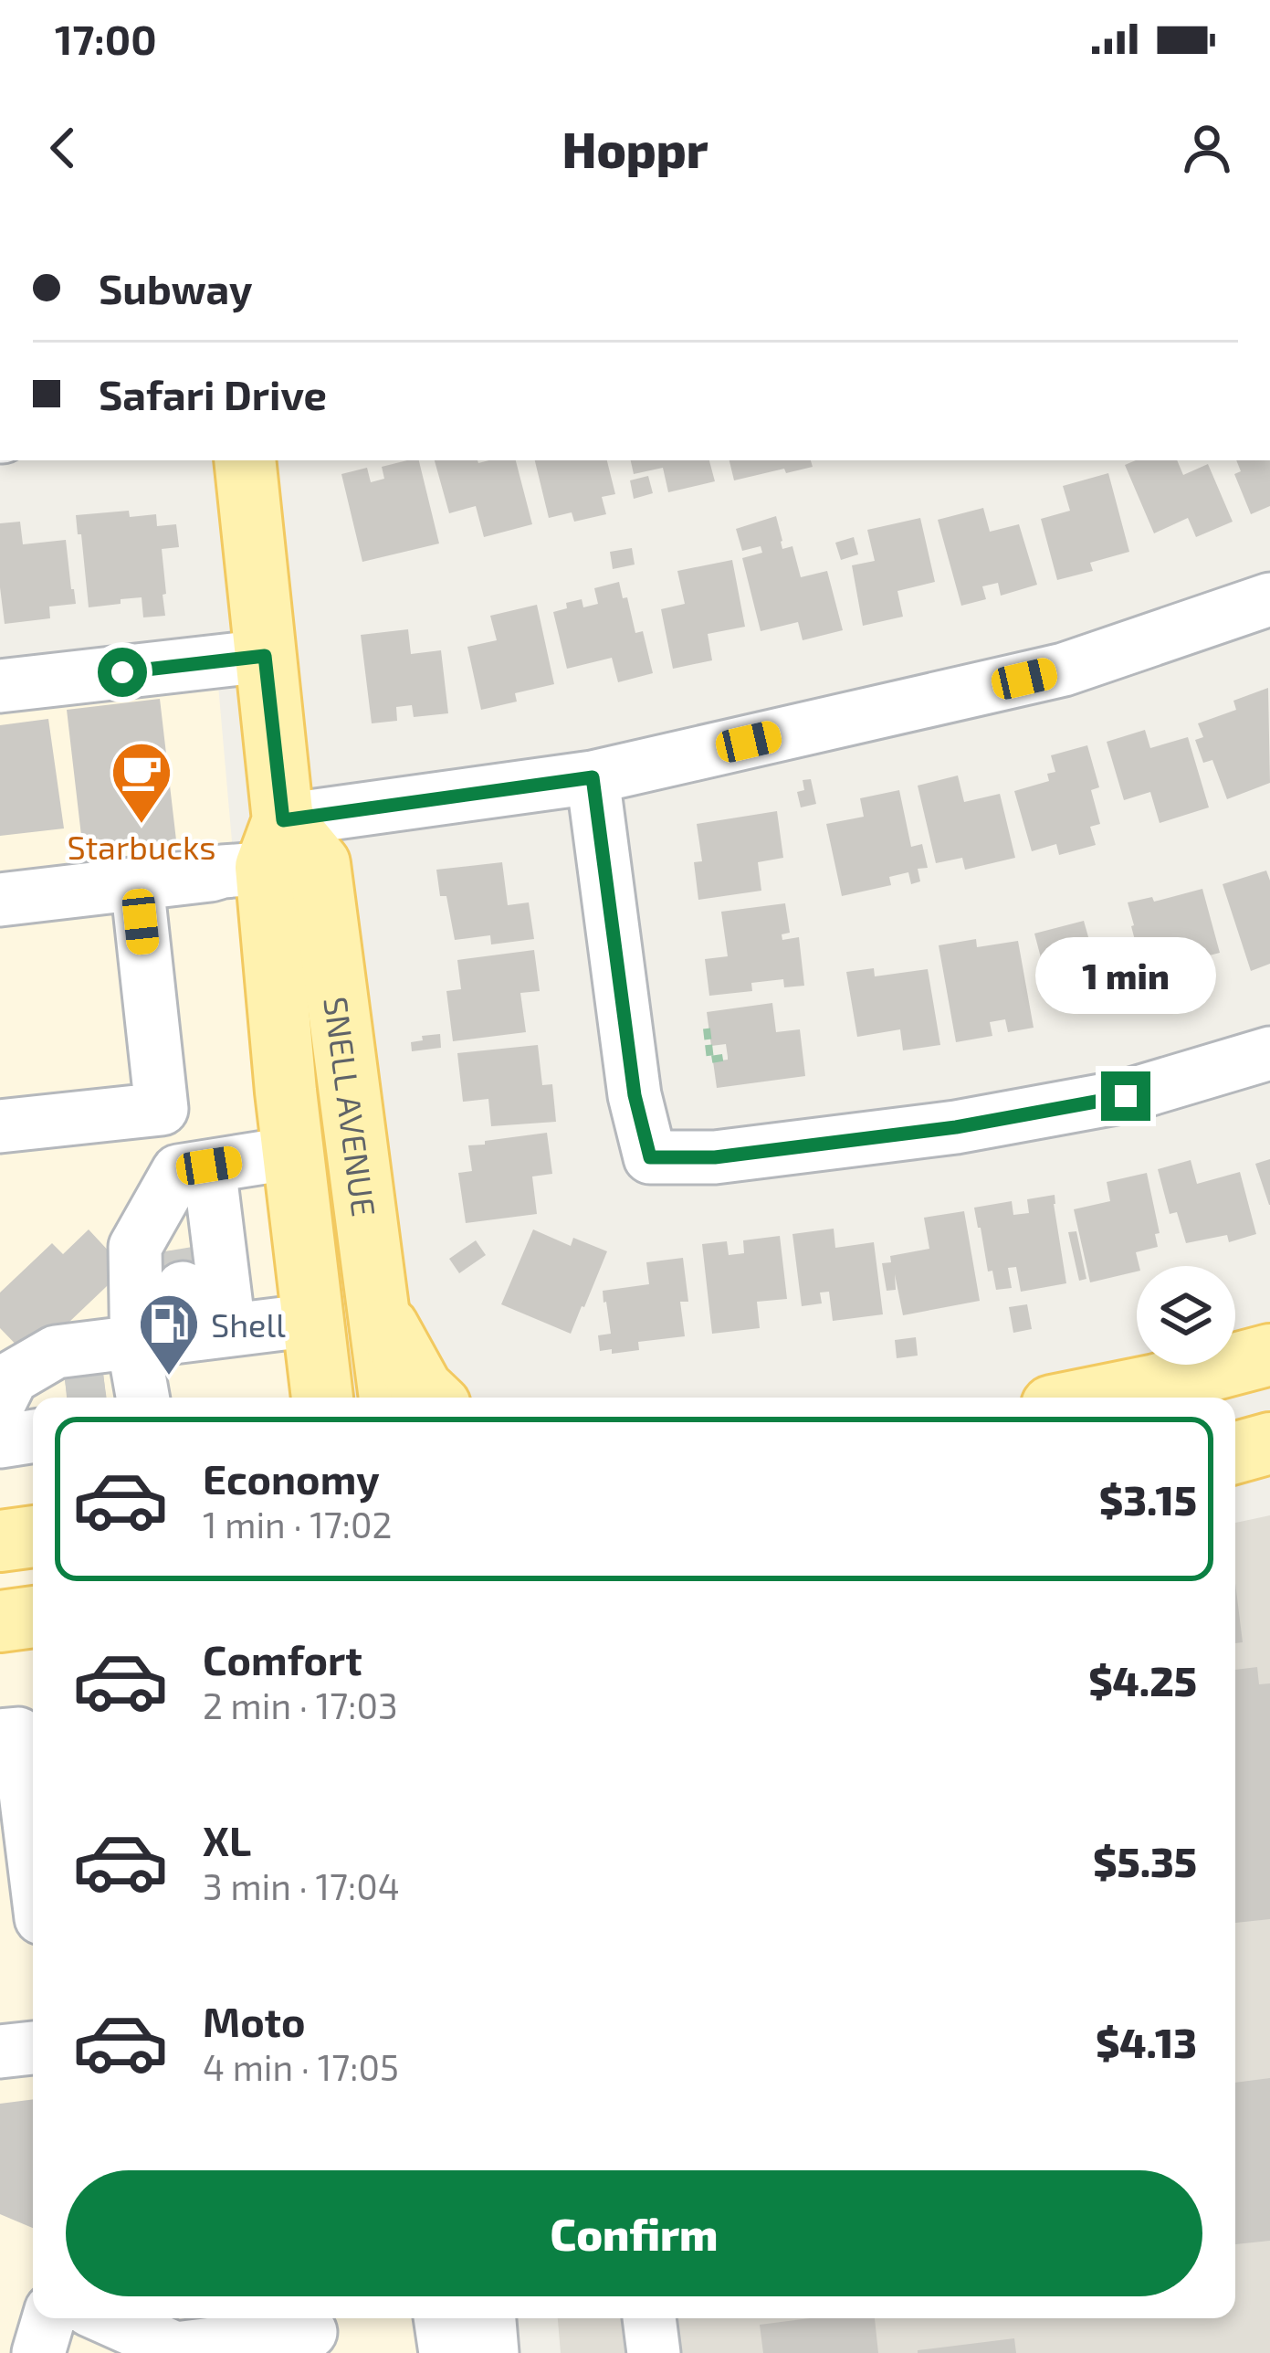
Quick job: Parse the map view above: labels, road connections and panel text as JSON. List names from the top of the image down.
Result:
{
  "streets": {
    "main road": ["SNELL AVENUE"]
  },
  "places": {
    "cafe": ["Starbucks"],
    "fuel station": ["Shell"]
  },
  "page": {
    "status": "17:00",
    "header": "Hoppr",
    "banner": ["Subway", "Safari Drive"],
    "bubble": "1 min",
    "list": [
      {
        "name": "Economy",
        "note": "1 min · 17:02",
        "value": "$3.15"
      },
      {
        "name": "Comfort",
        "note": "2 min · 17:03",
        "value": "$4.25"
      },
      {
        "name": "XL",
        "note": "3 min · 17:04",
        "value": "$5.35"
      },
      {
        "name": "Moto",
        "note": "4 min · 17:05",
        "value": "$4.13"
      }
    ],
    "buttons": "Confirm"
  }
}
